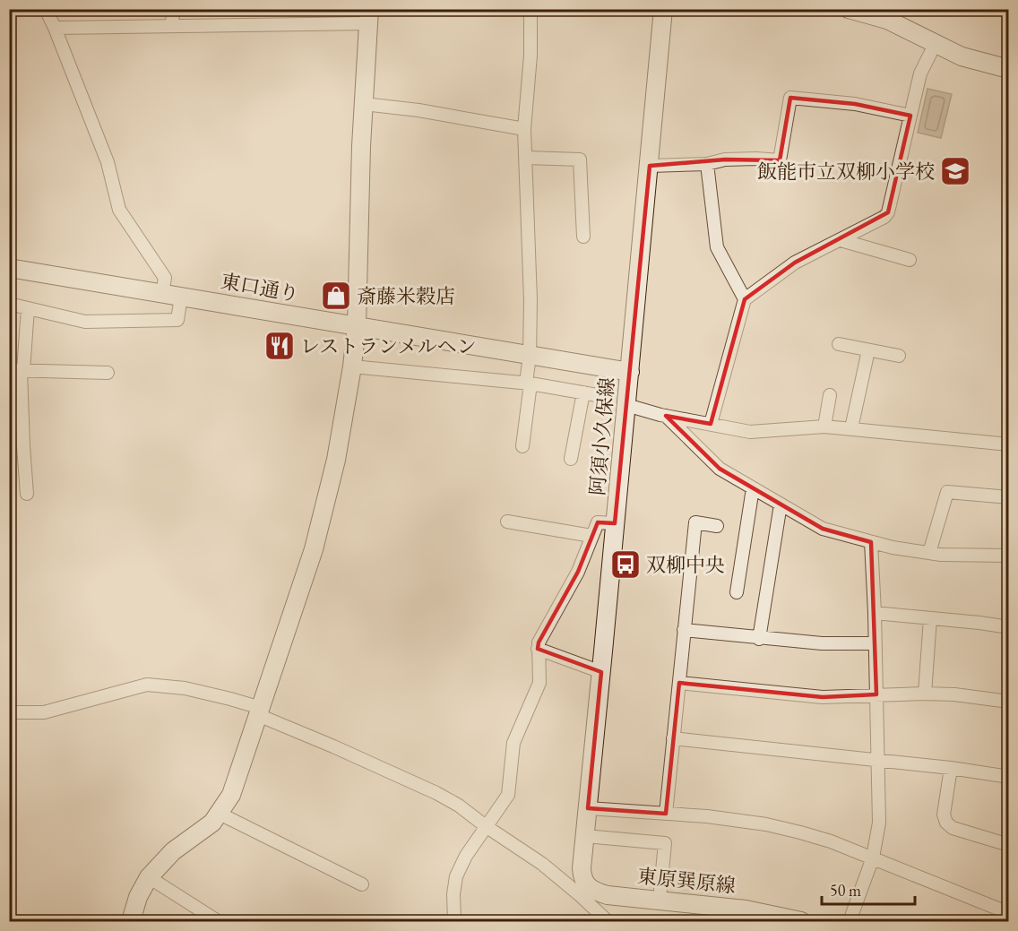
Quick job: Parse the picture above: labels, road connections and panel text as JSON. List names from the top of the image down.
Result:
{
  "streets": {
    "street": ["東口通り", "阿須小久保線", "東原巽原線"]
  },
  "crossings": [
    ["東口通り", "阿須小久保線"],
    ["阿須小久保線", "東原巽原線"]
  ],
  "places": {
    "school or university": ["飯能市立双柳小学校"],
    "shop": ["斎藤米穀店"],
    "restaurant": ["レストランメルヘン"],
    "bus stop": ["双柳中央"]
  },
  "scale_bar": "50 m"
}
